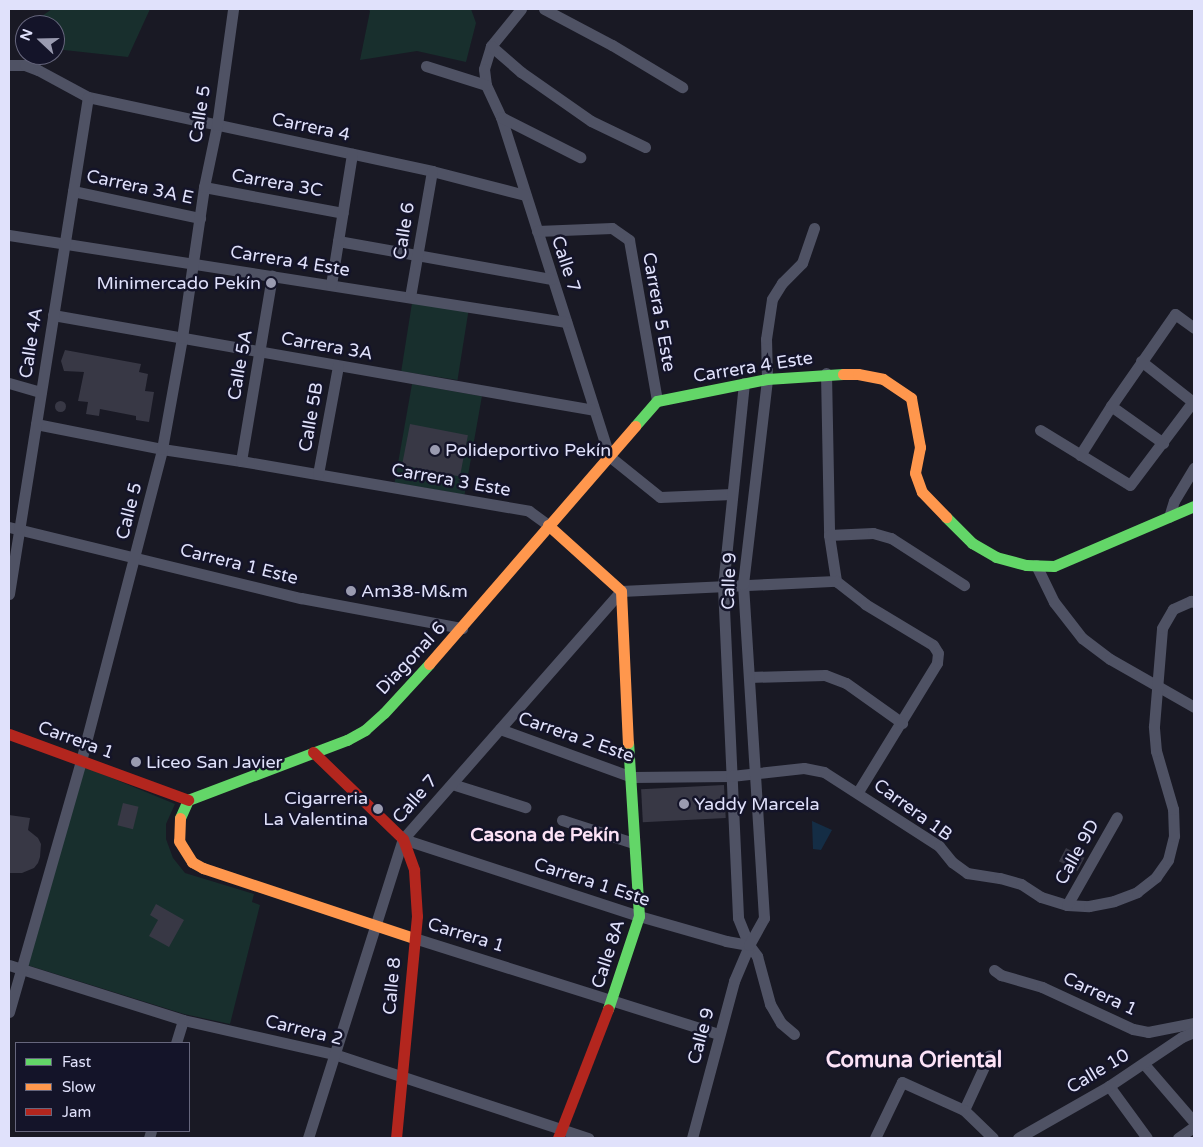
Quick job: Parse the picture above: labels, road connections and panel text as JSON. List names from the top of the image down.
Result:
{
  "streets": {
    "main road": [
      "Carrera 4 Este",
      "Carrera 3 Este",
      "Carrera 1 Este",
      "Diagonal 6",
      "Carrera 1",
      "Calle 8A",
      "Calle 8"
    ],
    "street": [
      "Calle 5",
      "Carrera 4",
      "Carrera 3C",
      "Carrera 3A E",
      "Calle 6",
      "Calle 7",
      "Carrera 5 Este",
      "Calle 4A",
      "Carrera 3A",
      "Calle 5A",
      "Calle 5B",
      "Calle 9",
      "Carrera 2 Este",
      "Carrera 1B",
      "Calle 9D",
      "Carrera 2",
      "Calle 10"
    ]
  },
  "crossings": [
    ["Calle 5", "Carrera 4"],
    ["Calle 5", "Carrera 3C"],
    ["Calle 5", "Carrera 3A E"],
    ["Calle 5", "Carrera 4 Este"],
    ["Calle 5", "Carrera 3A"],
    ["Calle 5", "Carrera 3 Este"],
    ["Calle 5", "Carrera 1 Este"],
    ["Calle 5", "Carrera 1"],
    ["Calle 5", "Carrera 2"],
    ["Carrera 4", "Calle 6"],
    ["Carrera 4", "Calle 7"],
    ["Carrera 4", "Calle 4A"],
    ["Carrera 3A E", "Calle 4A"],
    ["Calle 6", "Carrera 4 Este"],
    ["Carrera 4 Este", "Calle 7"],
    ["Carrera 4 Este", "Carrera 5 Este"],
    ["Carrera 4 Este", "Calle 4A"],
    ["Carrera 4 Este", "Calle 5A"],
    ["Carrera 4 Este", "Calle 9"],
    ["Carrera 4 Este", "Diagonal 6"],
    ["Calle 7", "Carrera 5 Este"],
    ["Calle 7", "Carrera 3A"],
    ["Calle 7", "Carrera 3 Este"],
    ["Calle 7", "Carrera 1 Este"],
    ["Calle 7", "Diagonal 6"],
    ["Calle 7", "Carrera 2 Este"],
    ["Calle 7", "Carrera 1"],
    ["Calle 7", "Calle 8A"],
    ["Calle 7", "Calle 8"],
    ["Calle 7", "Carrera 2"],
    ["Carrera 5 Este", "Diagonal 6"],
    ["Calle 4A", "Carrera 3A"],
    ["Calle 4A", "Carrera 3 Este"],
    ["Calle 4A", "Carrera 1 Este"],
    ["Carrera 3A", "Calle 5A"],
    ["Carrera 3A", "Calle 5B"],
    ["Calle 5A", "Carrera 3 Este"],
    ["Calle 5B", "Carrera 3 Este"],
    ["Carrera 3 Este", "Diagonal 6"],
    ["Carrera 3 Este", "Calle 8A"],
    ["Carrera 1 Este", "Calle 9"],
    ["Carrera 1 Este", "Diagonal 6"],
    ["Carrera 1 Este", "Calle 8A"],
    ["Carrera 1 Este", "Calle 8"],
    ["Calle 9", "Carrera 2 Este"],
    ["Calle 9", "Carrera 1"],
    ["Calle 9", "Carrera 1B"],
    ["Diagonal 6", "Carrera 1"],
    ["Carrera 2 Este", "Carrera 1B"],
    ["Carrera 2 Este", "Calle 8A"],
    ["Carrera 1", "Calle 8A"],
    ["Carrera 1", "Calle 8"],
    ["Carrera 1B", "Calle 9D"],
    ["Calle 8A", "Carrera 2"],
    ["Calle 8", "Carrera 2"]
  ],
  "districts": ["Casona de Pekín", "Comuna Oriental"],
  "places": [
    "Minimercado Pekín",
    "Polideportivo Pekín",
    "Am38-M&m",
    "Liceo San Javier",
    "Yaddy Marcela",
    "Cigarreria La Valentina"
  ],
  "legend": ["Fast", "Slow", "Jam"],
  "north": "left"
}
